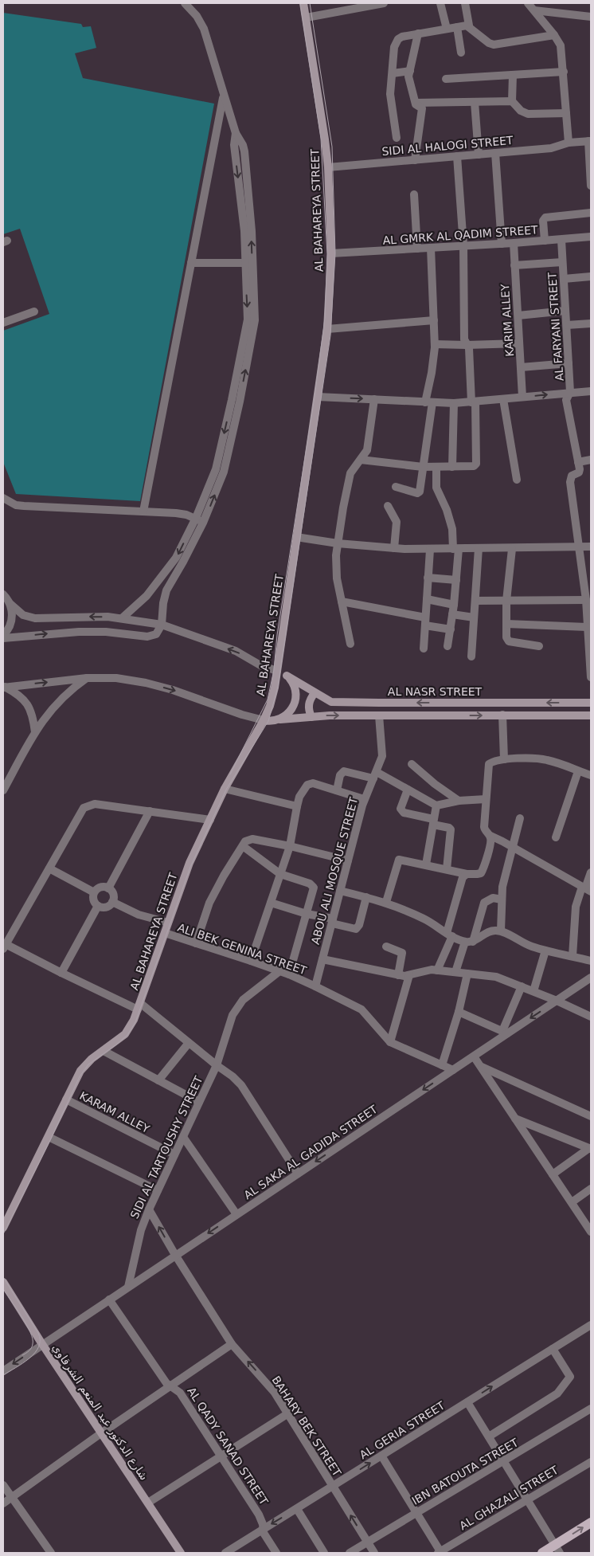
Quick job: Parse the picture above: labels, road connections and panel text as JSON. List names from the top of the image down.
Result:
{
  "streets": {
    "main road": ["AL BAHAREYA STREET", "AL NASR STREET", "شارع الدكتور عبد المنعم الشرقاوي"],
    "street": [
      "SIDI AL HALOGI STREET",
      "AL GMRK AL QADIM STREET",
      "KARIM ALLEY",
      "AL FARYANI STREET",
      "ABOU ALI MOSQUE STREET",
      "ALI BEK GENINA STREET",
      "KARAM ALLEY",
      "SIDI AL TARTOUSHY STREET",
      "AL SAKA AL GADIDA STREET",
      "BAHARY BEK STREET",
      "AL GERIA STREET",
      "AL QADY SANAD STREET",
      "IBN BATOUTA STREET",
      "AL GHAZALI STREET"
    ]
  },
  "crossings": [
    ["SIDI AL HALOGI STREET", "AL BAHAREYA STREET"],
    ["AL BAHAREYA STREET", "AL GMRK AL QADIM STREET"],
    ["AL BAHAREYA STREET", "AL NASR STREET"],
    ["AL BAHAREYA STREET", "ALI BEK GENINA STREET"],
    ["AL BAHAREYA STREET", "KARAM ALLEY"],
    ["AL GMRK AL QADIM STREET", "KARIM ALLEY"],
    ["AL GMRK AL QADIM STREET", "AL FARYANI STREET"],
    ["ABOU ALI MOSQUE STREET", "ALI BEK GENINA STREET"],
    ["ALI BEK GENINA STREET", "SIDI AL TARTOUSHY STREET"],
    ["ALI BEK GENINA STREET", "AL SAKA AL GADIDA STREET"],
    ["KARAM ALLEY", "SIDI AL TARTOUSHY STREET"],
    ["SIDI AL TARTOUSHY STREET", "AL SAKA AL GADIDA STREET"],
    ["SIDI AL TARTOUSHY STREET", "BAHARY BEK STREET"],
    ["AL SAKA AL GADIDA STREET", "شارع الدكتور عبد المنعم الشرقاوي"],
    ["AL SAKA AL GADIDA STREET", "BAHARY BEK STREET"],
    ["AL SAKA AL GADIDA STREET", "AL QADY SANAD STREET"],
    ["BAHARY BEK STREET", "AL GERIA STREET"],
    ["BAHARY BEK STREET", "IBN BATOUTA STREET"],
    ["AL GERIA STREET", "AL QADY SANAD STREET"]
  ],
  "one_way": ["AL SAKA AL GADIDA STREET"]
}
